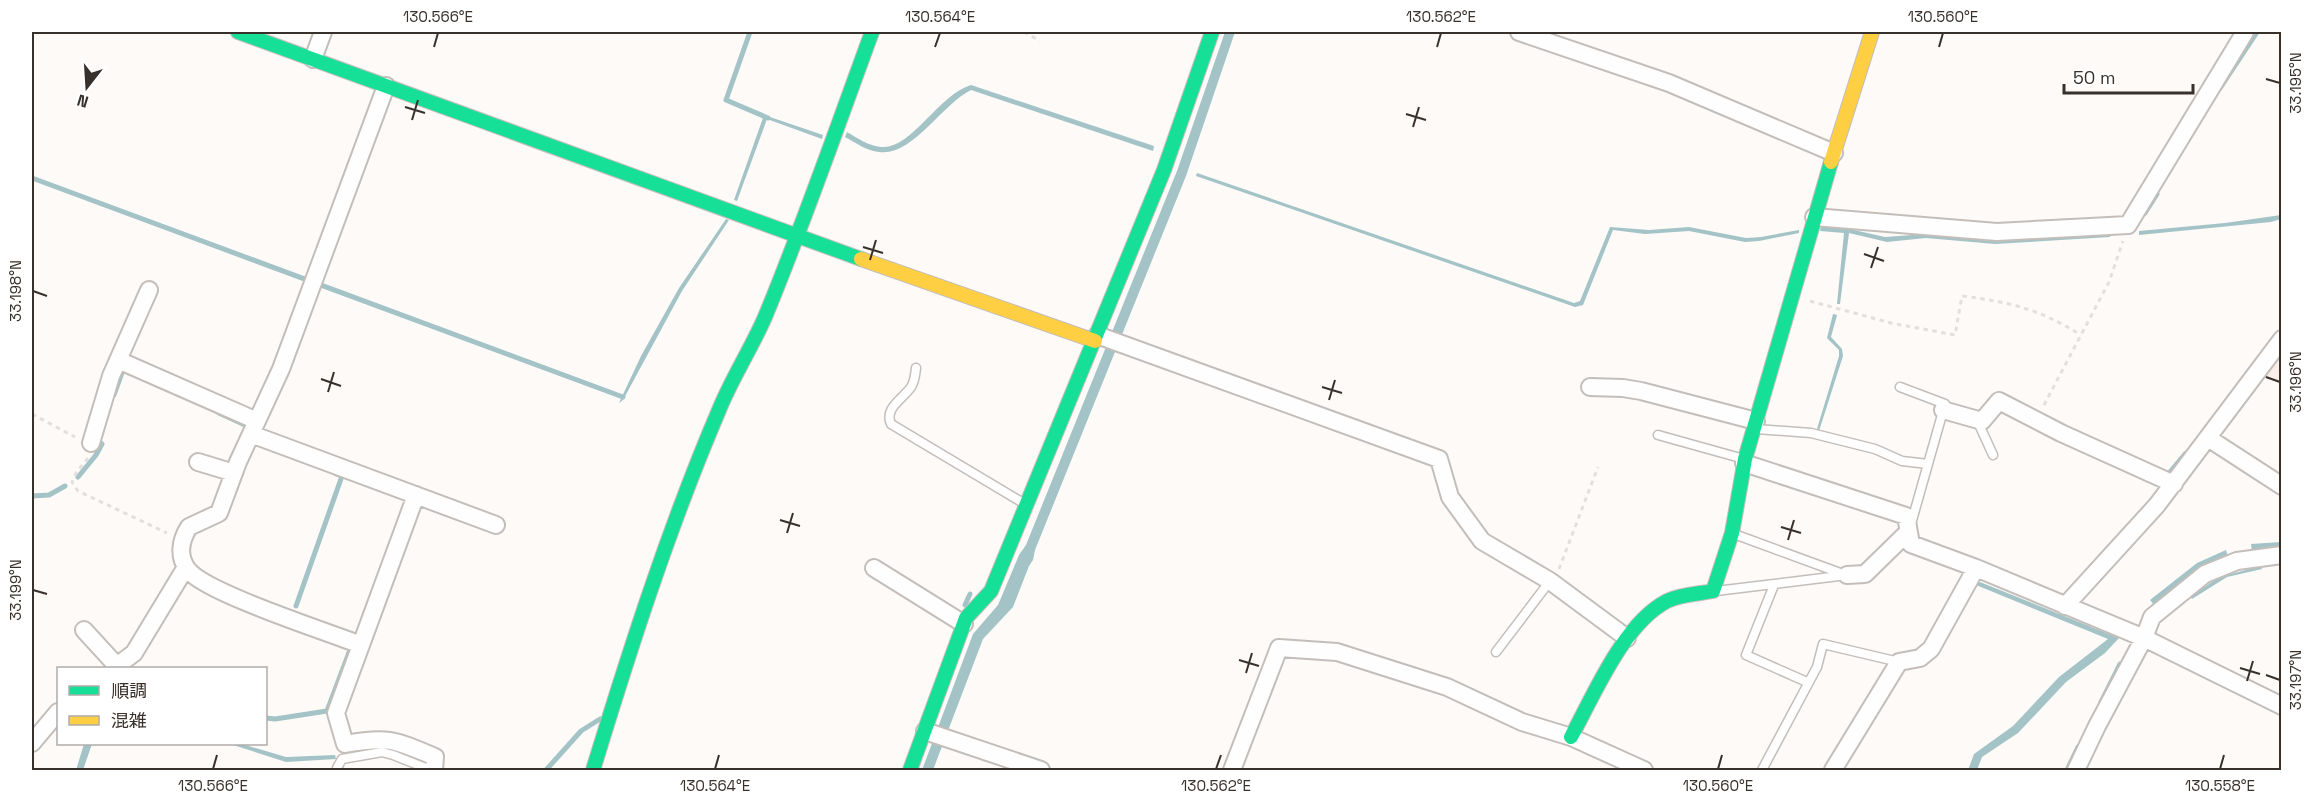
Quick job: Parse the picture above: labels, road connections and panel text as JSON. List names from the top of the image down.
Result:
{
  "legend": ["順調", "混雑"],
  "scale_bar": "50 m",
  "north": "bottom",
  "coordinates": [
    "130.566°E",
    "130.564°E",
    "130.562°E",
    "130.560°E",
    "33.195°N",
    "33.198°N",
    "33.196°N",
    "33.199°N",
    "33.197°N",
    "130.558°E"
  ]
}
